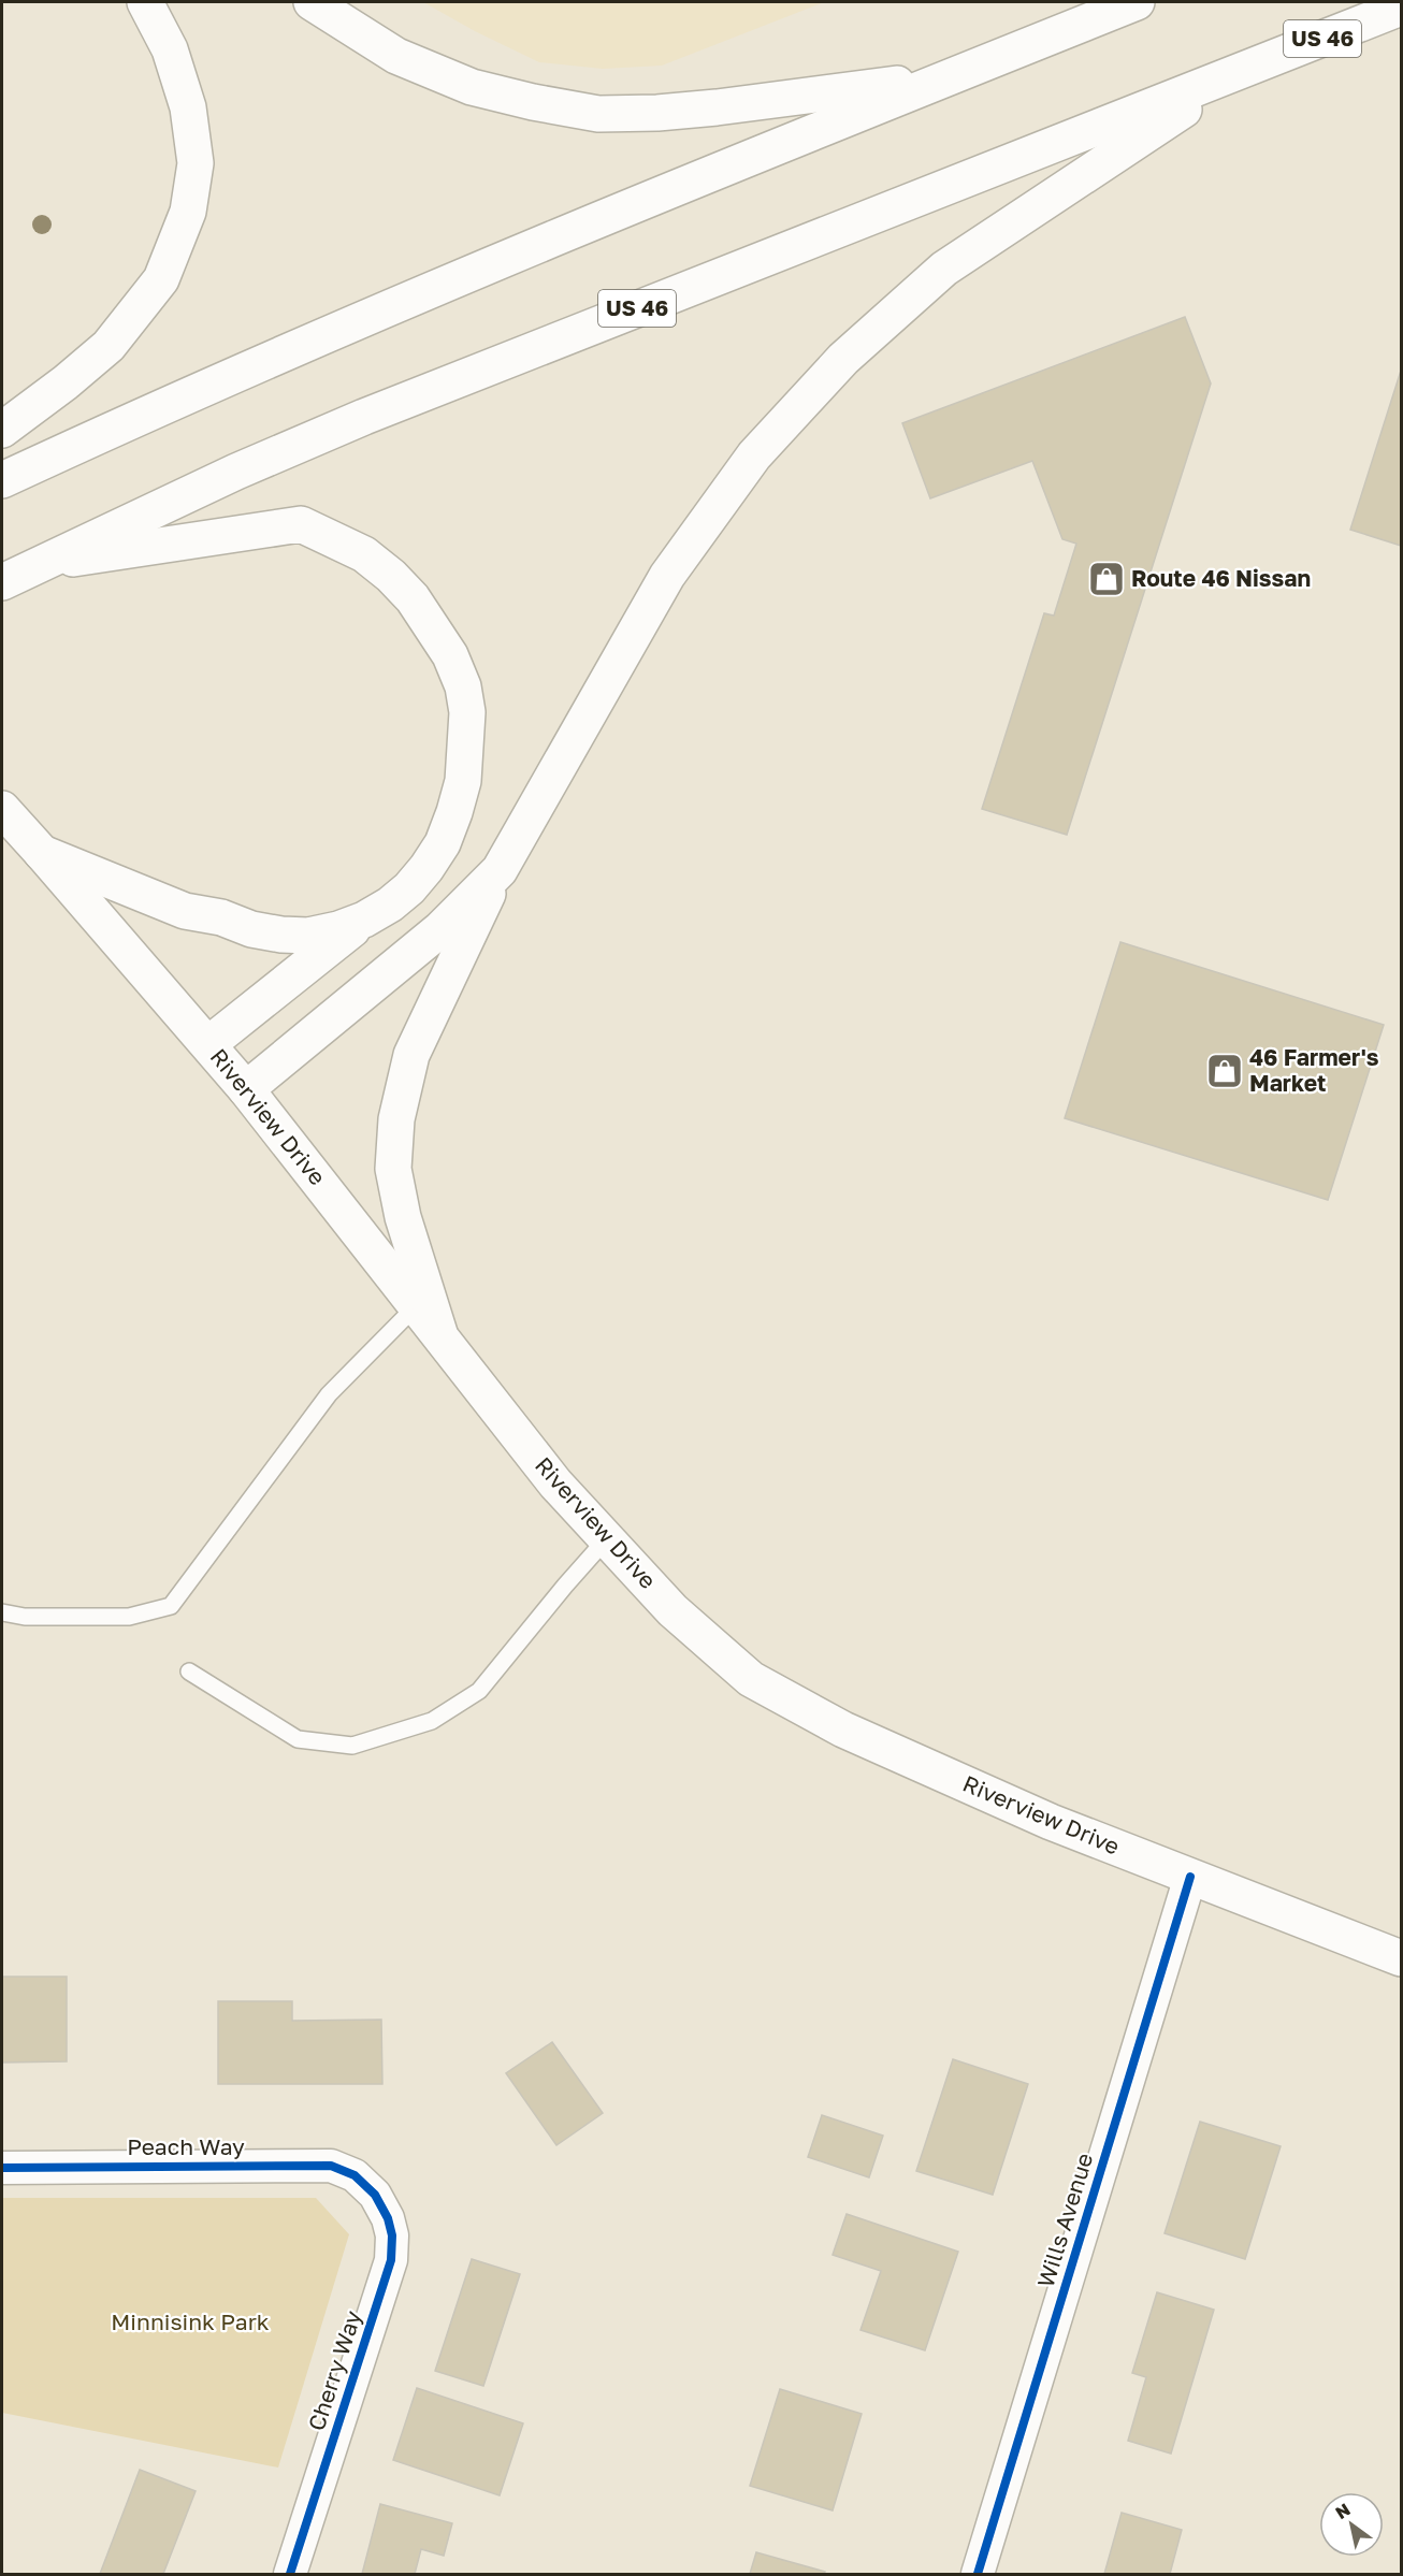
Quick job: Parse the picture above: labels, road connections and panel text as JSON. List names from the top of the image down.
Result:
{
  "streets": {
    "main road": ["US 46", "Riverview Drive"],
    "street": ["Peach Way", "Wills Avenue", "Cherry Way"]
  },
  "crossings": [
    ["Riverview Drive", "Wills Avenue"],
    ["Peach Way", "Cherry Way"]
  ],
  "parks": ["Minnisink Park"],
  "places": {
    "shop": ["Route 46 Nissan", "46 Farmer's Market"]
  },
  "north": "top left"
}
